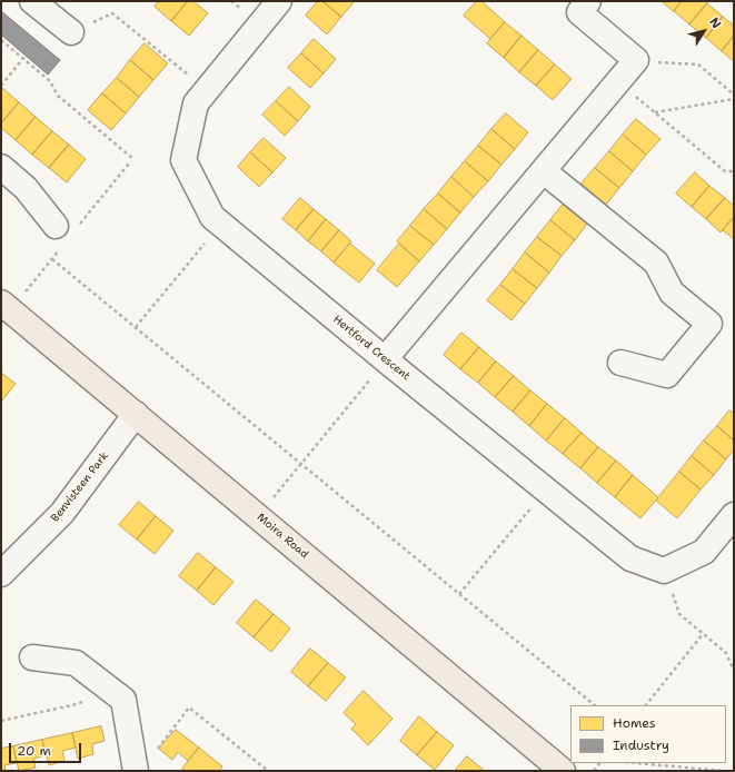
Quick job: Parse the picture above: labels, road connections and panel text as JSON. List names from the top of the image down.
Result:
{
  "streets": {
    "highway": ["Moira Road"],
    "street": ["Hertford Crescent", "Benvisteen Park"]
  },
  "crossings": [
    ["Benvisteen Park", "Moira Road"]
  ],
  "legend": ["Homes", "Industry"],
  "scale_bar": "20 m",
  "north": "top right"
}
